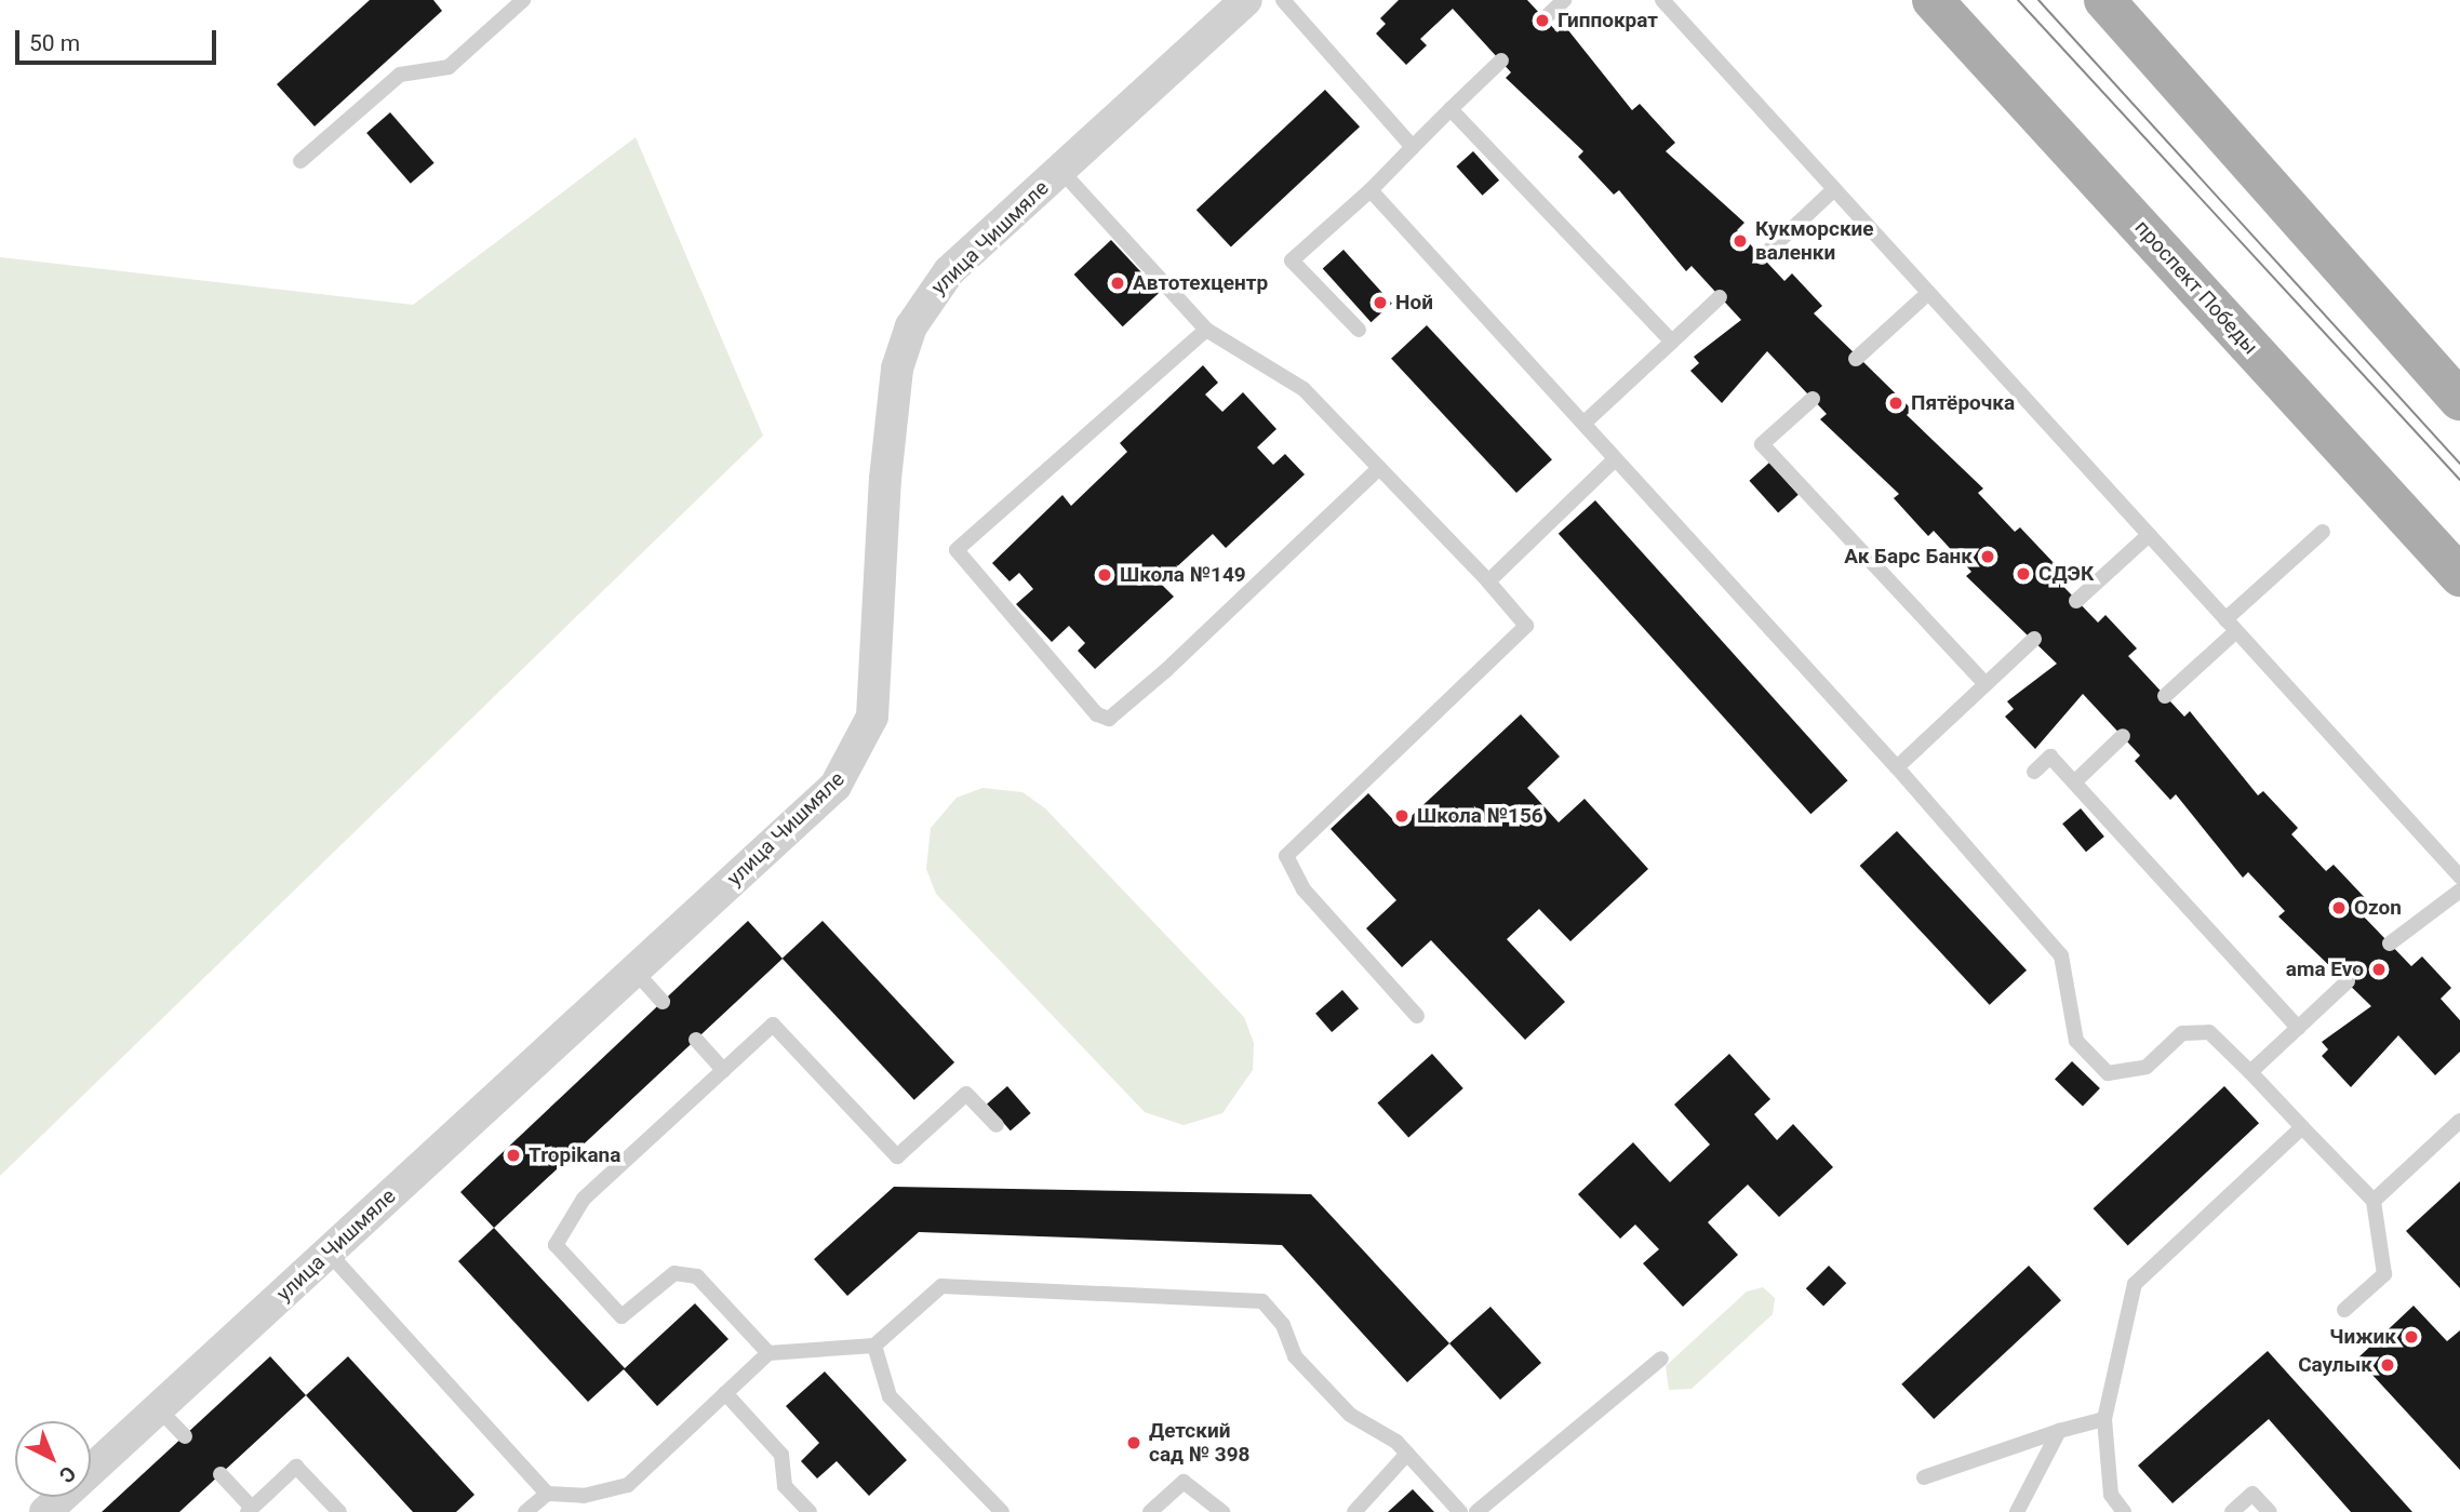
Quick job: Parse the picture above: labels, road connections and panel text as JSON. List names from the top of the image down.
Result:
{
  "streets": {
    "main road": ["проспект Победы"],
    "street": ["улица Чишмяле"]
  },
  "places": [
    "Гиппократ",
    "Кукморские валенки",
    "Автотехцентр",
    "Ной",
    "Пятёрочка",
    "Ак Барс Банк",
    "СДЭК",
    "Школа №149",
    "Школа №156",
    "Ozon",
    "ama Evo",
    "Tropikana",
    "Чижик",
    "Саулык",
    "Детский сад № 398"
  ],
  "scale_bar": "50 m",
  "north": "bottom right"
}
